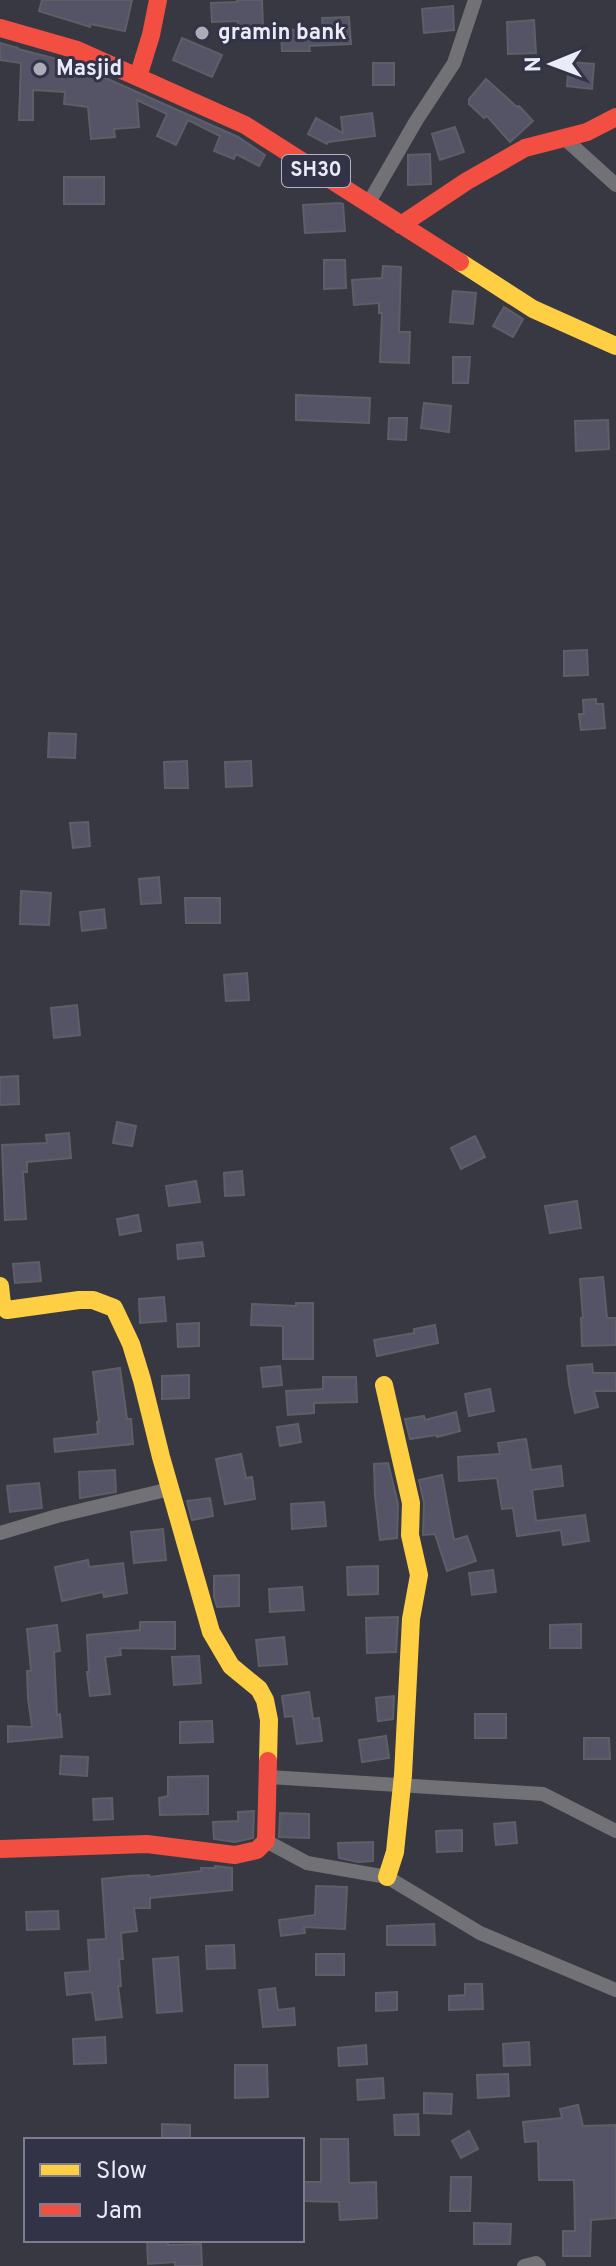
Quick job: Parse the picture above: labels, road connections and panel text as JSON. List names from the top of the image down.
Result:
{
  "streets": {
    "street": ["SH30"]
  },
  "places": ["gramin bank", "Masjid"],
  "legend": ["Slow", "Jam"],
  "north": "left"
}
